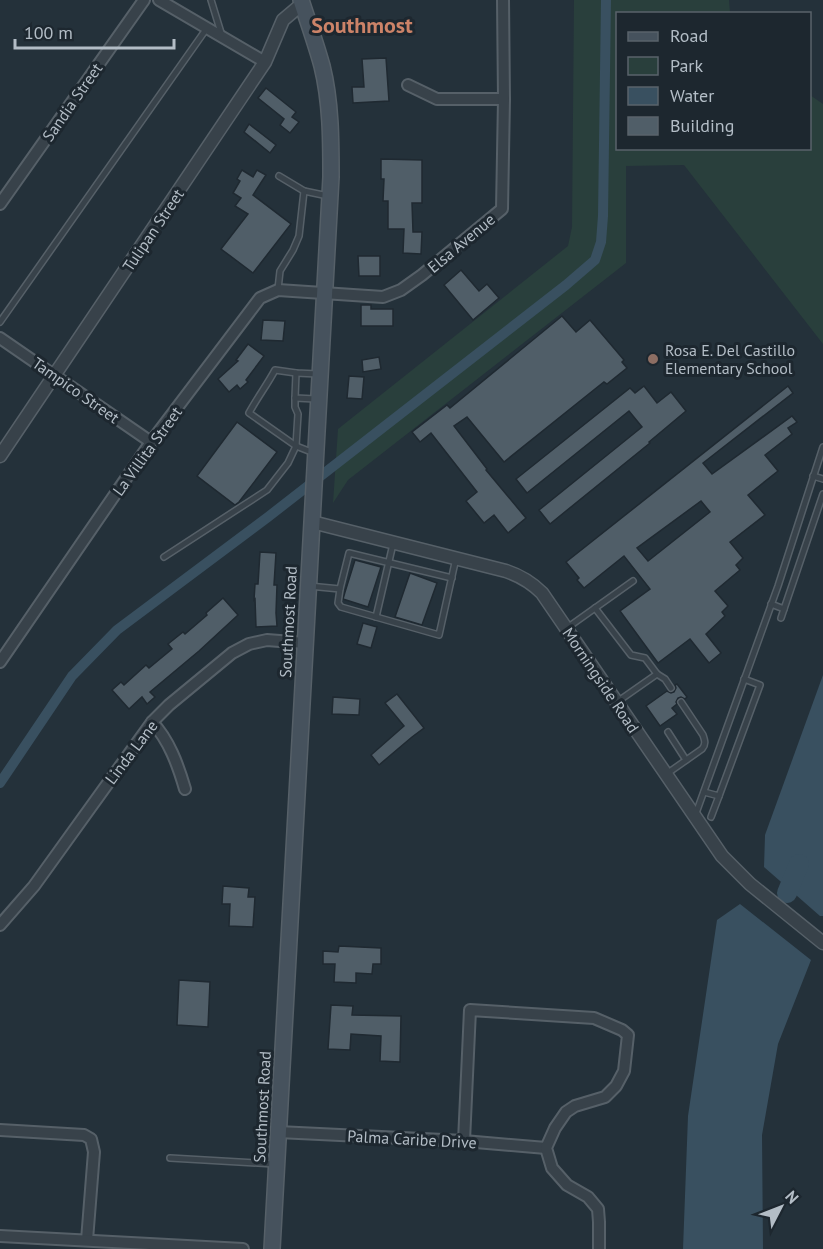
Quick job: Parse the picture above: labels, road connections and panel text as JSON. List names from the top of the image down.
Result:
{
  "streets": {
    "main road": ["Southmost Road"],
    "street": [
      "Sandia Street",
      "Tulipan Street",
      "Elsa Avenue",
      "Tampico Street",
      "La Villita Street",
      "Morningside Road",
      "Linda Lane",
      "Palma Caribe Drive"
    ]
  },
  "crossings": [
    ["Tulipan Street", "Tampico Street"],
    ["Tulipan Street", "Southmost Road"],
    ["Elsa Avenue", "Southmost Road"],
    ["Tampico Street", "La Villita Street"],
    ["Southmost Road", "Morningside Road"],
    ["Southmost Road", "Linda Lane"],
    ["Southmost Road", "Palma Caribe Drive"]
  ],
  "districts": ["Southmost"],
  "places": ["Rosa E. Del Castillo Elementary School"],
  "legend": [
    "Road",
    "Park",
    "Water",
    "Building"
  ],
  "scale_bar": "100 m",
  "north": "top right"
}
